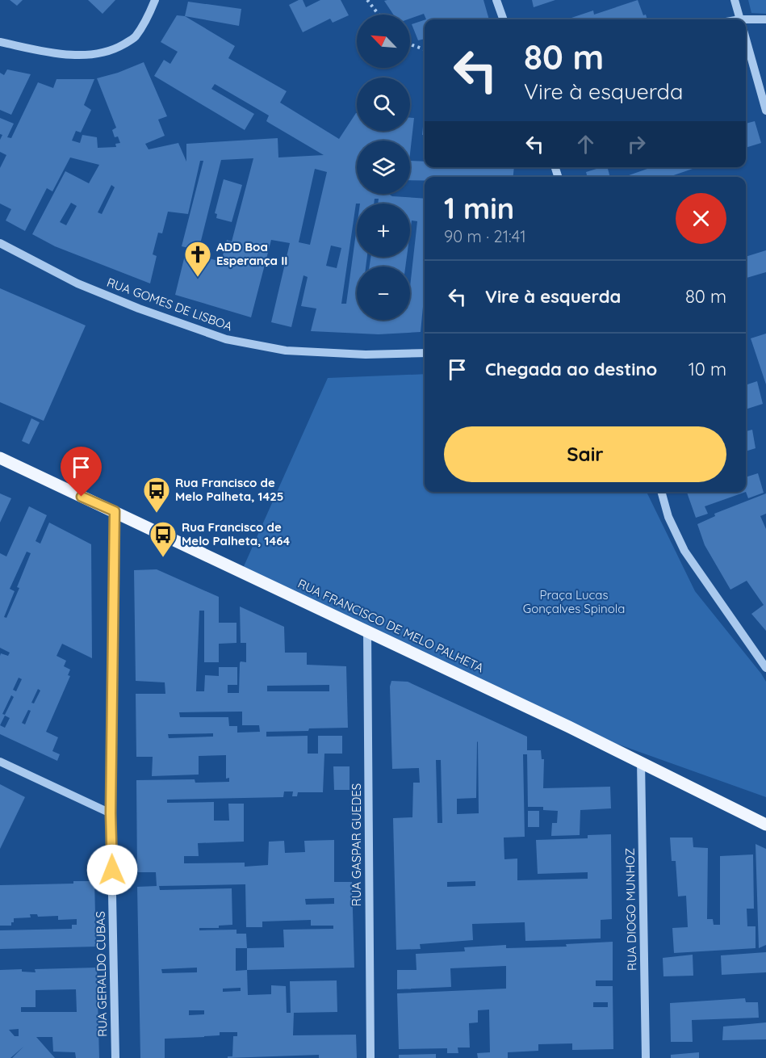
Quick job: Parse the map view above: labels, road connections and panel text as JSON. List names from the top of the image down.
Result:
{
  "streets": {
    "main road": ["RUA FRANCISCO DE MELO PALHETA"],
    "street": [
      "RUA GOMES DE LISBOA",
      "RUA GASPAR GUEDES",
      "RUA DIOGO MUNHOZ",
      "RUA GERALDO CUBAS"
    ]
  },
  "crossings": [
    ["RUA FRANCISCO DE MELO PALHETA", "RUA GASPAR GUEDES"],
    ["RUA FRANCISCO DE MELO PALHETA", "RUA DIOGO MUNHOZ"],
    ["RUA FRANCISCO DE MELO PALHETA", "RUA GERALDO CUBAS"]
  ],
  "parks": ["Praça Lucas Gonçalves Spinola"],
  "places": {
    "church": ["ADD Boa Esperança II"],
    "bus stop": ["Rua Francisco de Melo Palheta, 1425", "Rua Francisco de Melo Palheta, 1464"]
  },
  "north": "top left",
  "page": {
    "map_buttons": ["+", "−"],
    "turn": ["80 m", "Vire à esquerda"],
    "heading": ["1 min", "90 m · 21:41"],
    "list": [
      {
        "name": "Vire à esquerda",
        "value": "80 m"
      },
      {
        "name": "Chegada ao destino",
        "value": "10 m"
      }
    ],
    "buttons": "Sair"
  }
}
